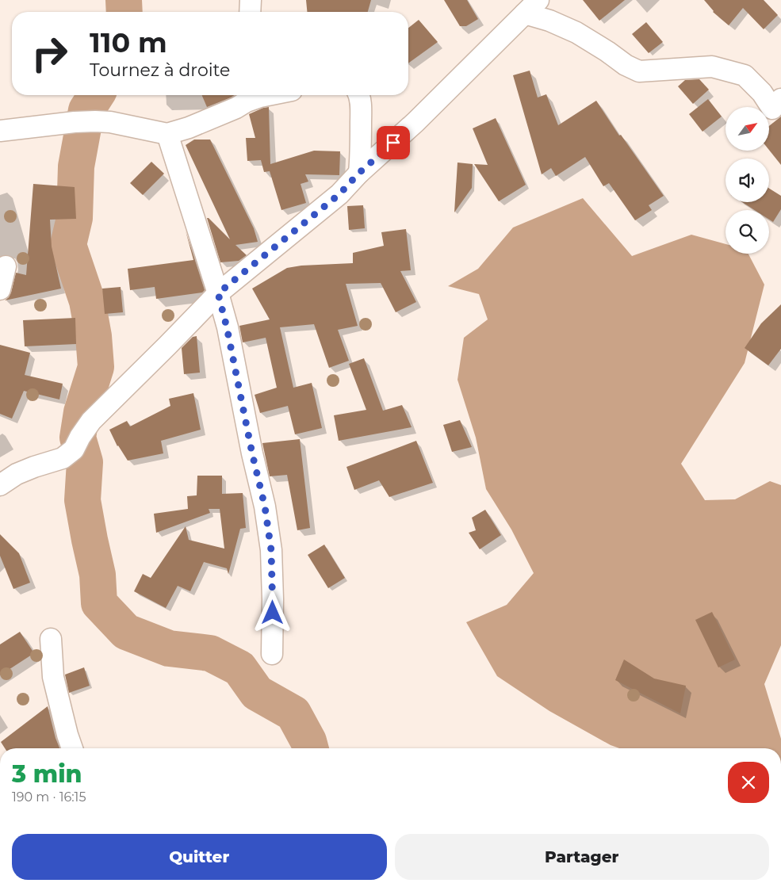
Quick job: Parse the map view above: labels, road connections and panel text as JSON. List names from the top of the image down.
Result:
{
  "north": "top right",
  "page": {
    "turn": ["110 m", "Tournez à droite"],
    "heading": ["3 min", "190 m · 16:15"],
    "buttons": ["Quitter", "Partager"]
  }
}
